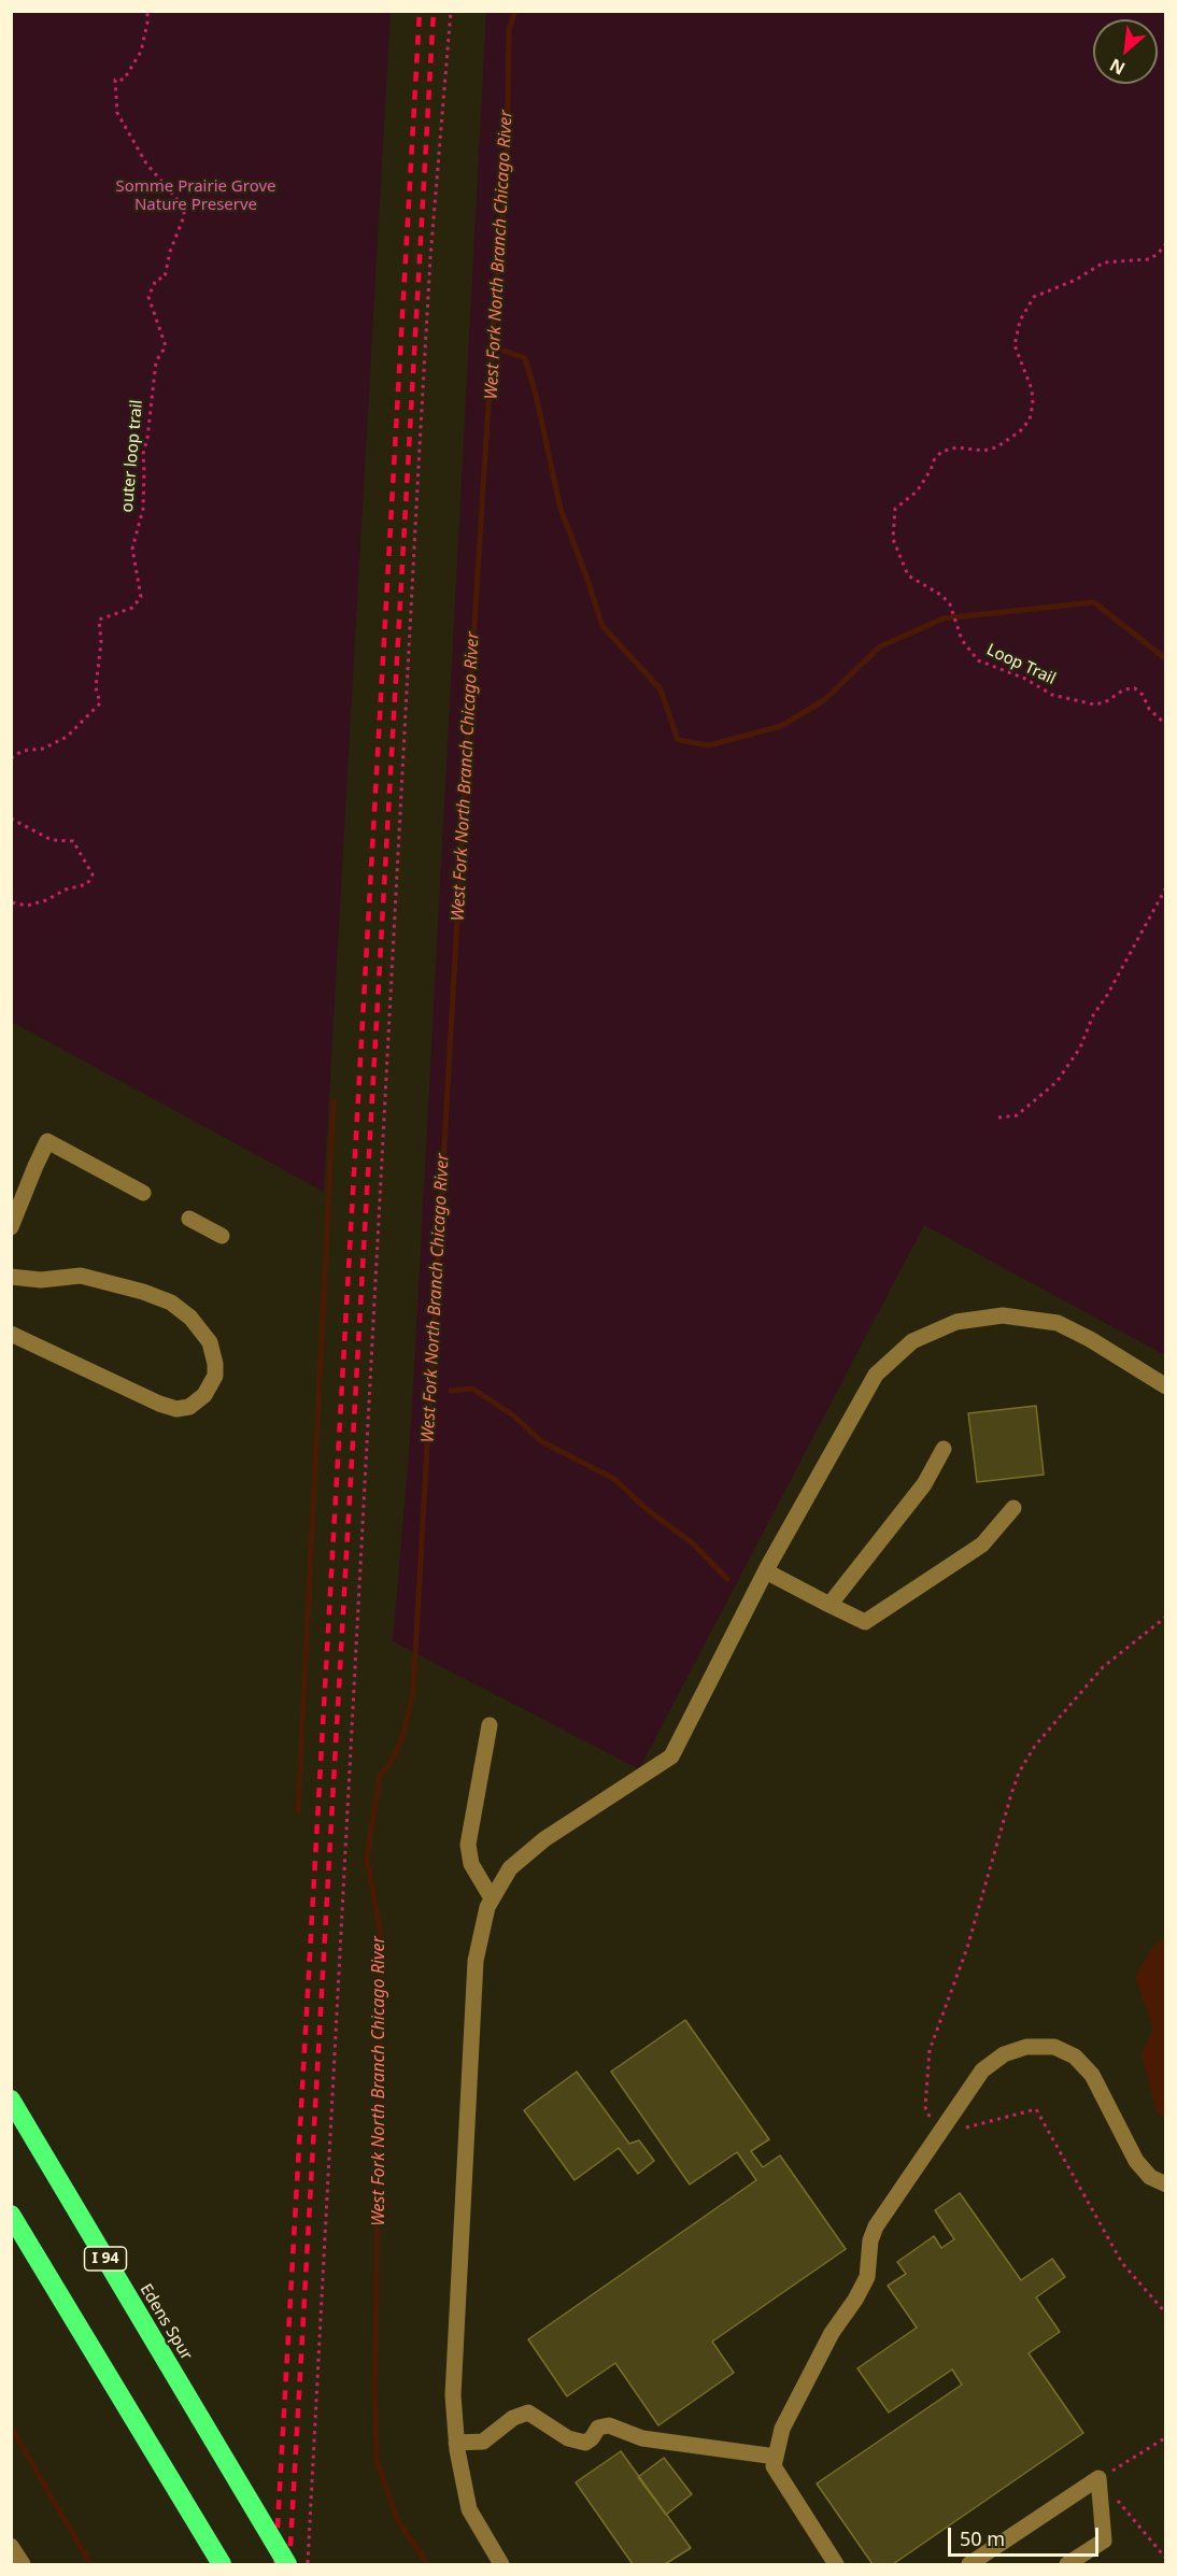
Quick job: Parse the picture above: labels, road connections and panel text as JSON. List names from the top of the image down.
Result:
{
  "streets": {
    "highway": ["I 94", "Edens Spur"],
    "path": ["outer loop trail", "Loop Trail"]
  },
  "water": ["West Fork North Branch Chicago River"],
  "parks": ["Somme Prairie Grove Nature Preserve"],
  "scale_bar": "50 m",
  "north": "bottom left"
}
